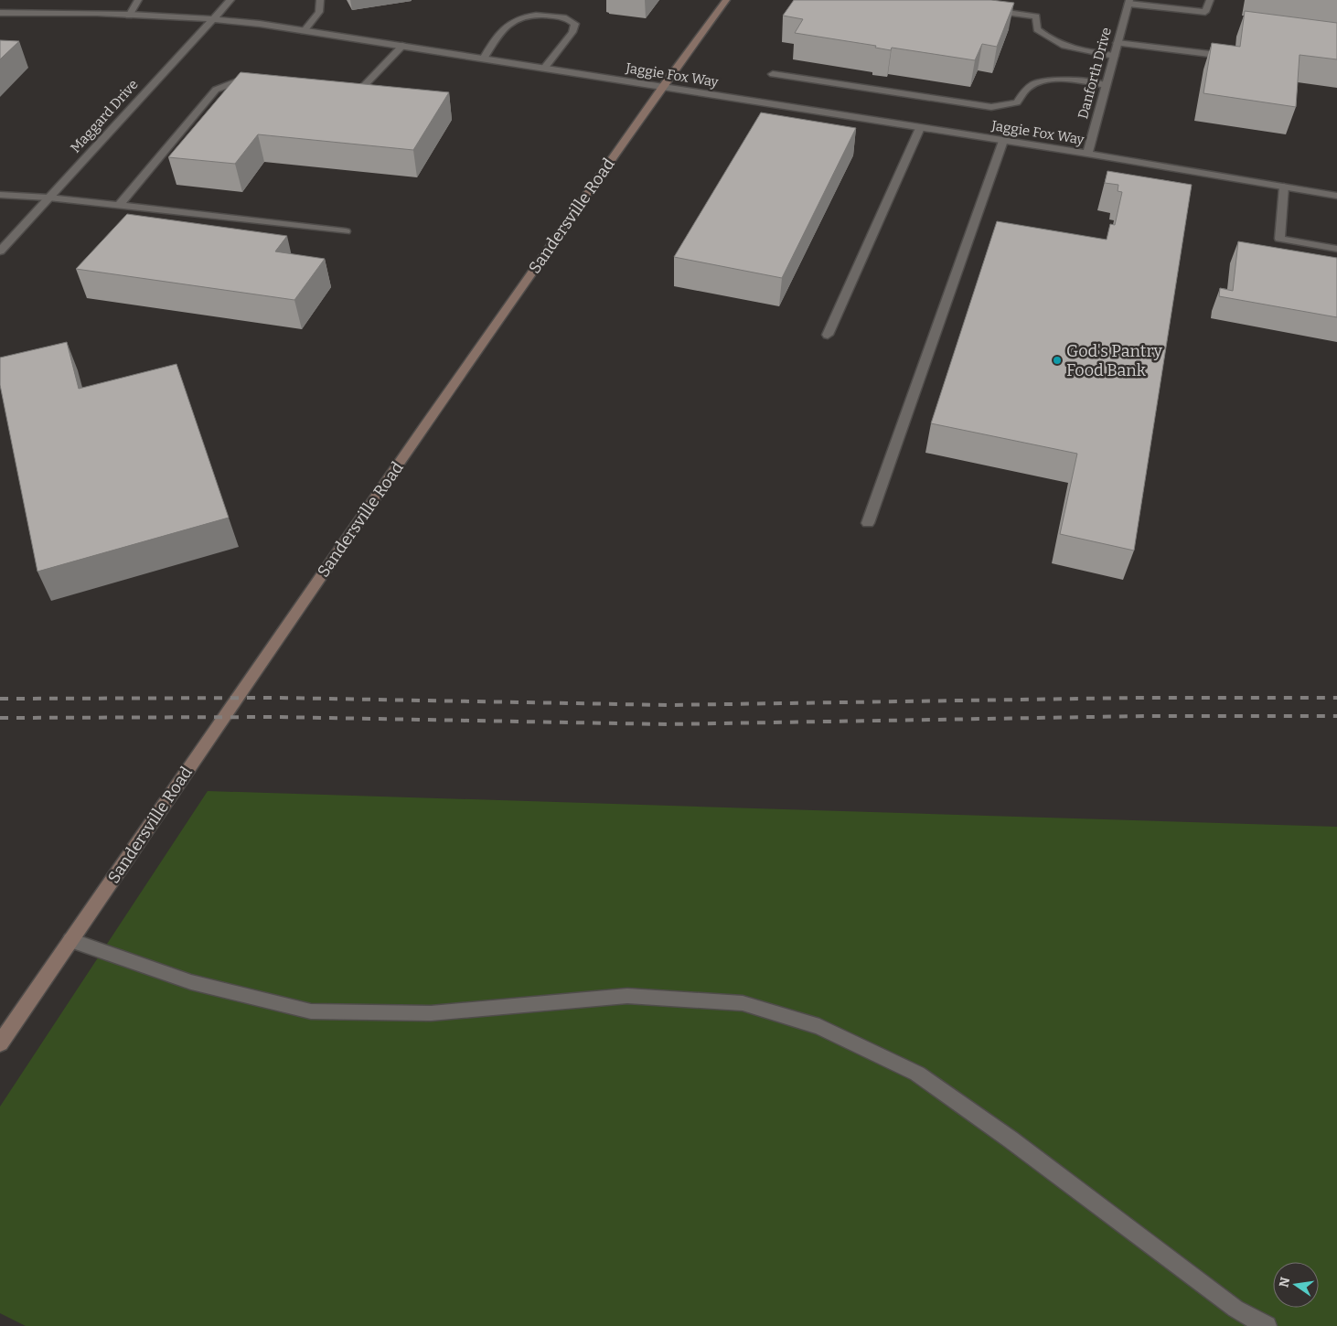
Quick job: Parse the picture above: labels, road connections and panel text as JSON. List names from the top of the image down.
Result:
{
  "streets": {
    "street": [
      "Danforth Drive",
      "Jaggie Fox Way",
      "Maggard Drive",
      "Sandersville Road"
    ]
  },
  "crossings": [
    ["Danforth Drive", "Jaggie Fox Way"],
    ["Jaggie Fox Way", "Maggard Drive"],
    ["Jaggie Fox Way", "Sandersville Road"]
  ],
  "places": ["God's Pantry Food Bank"],
  "north": "left"
}
